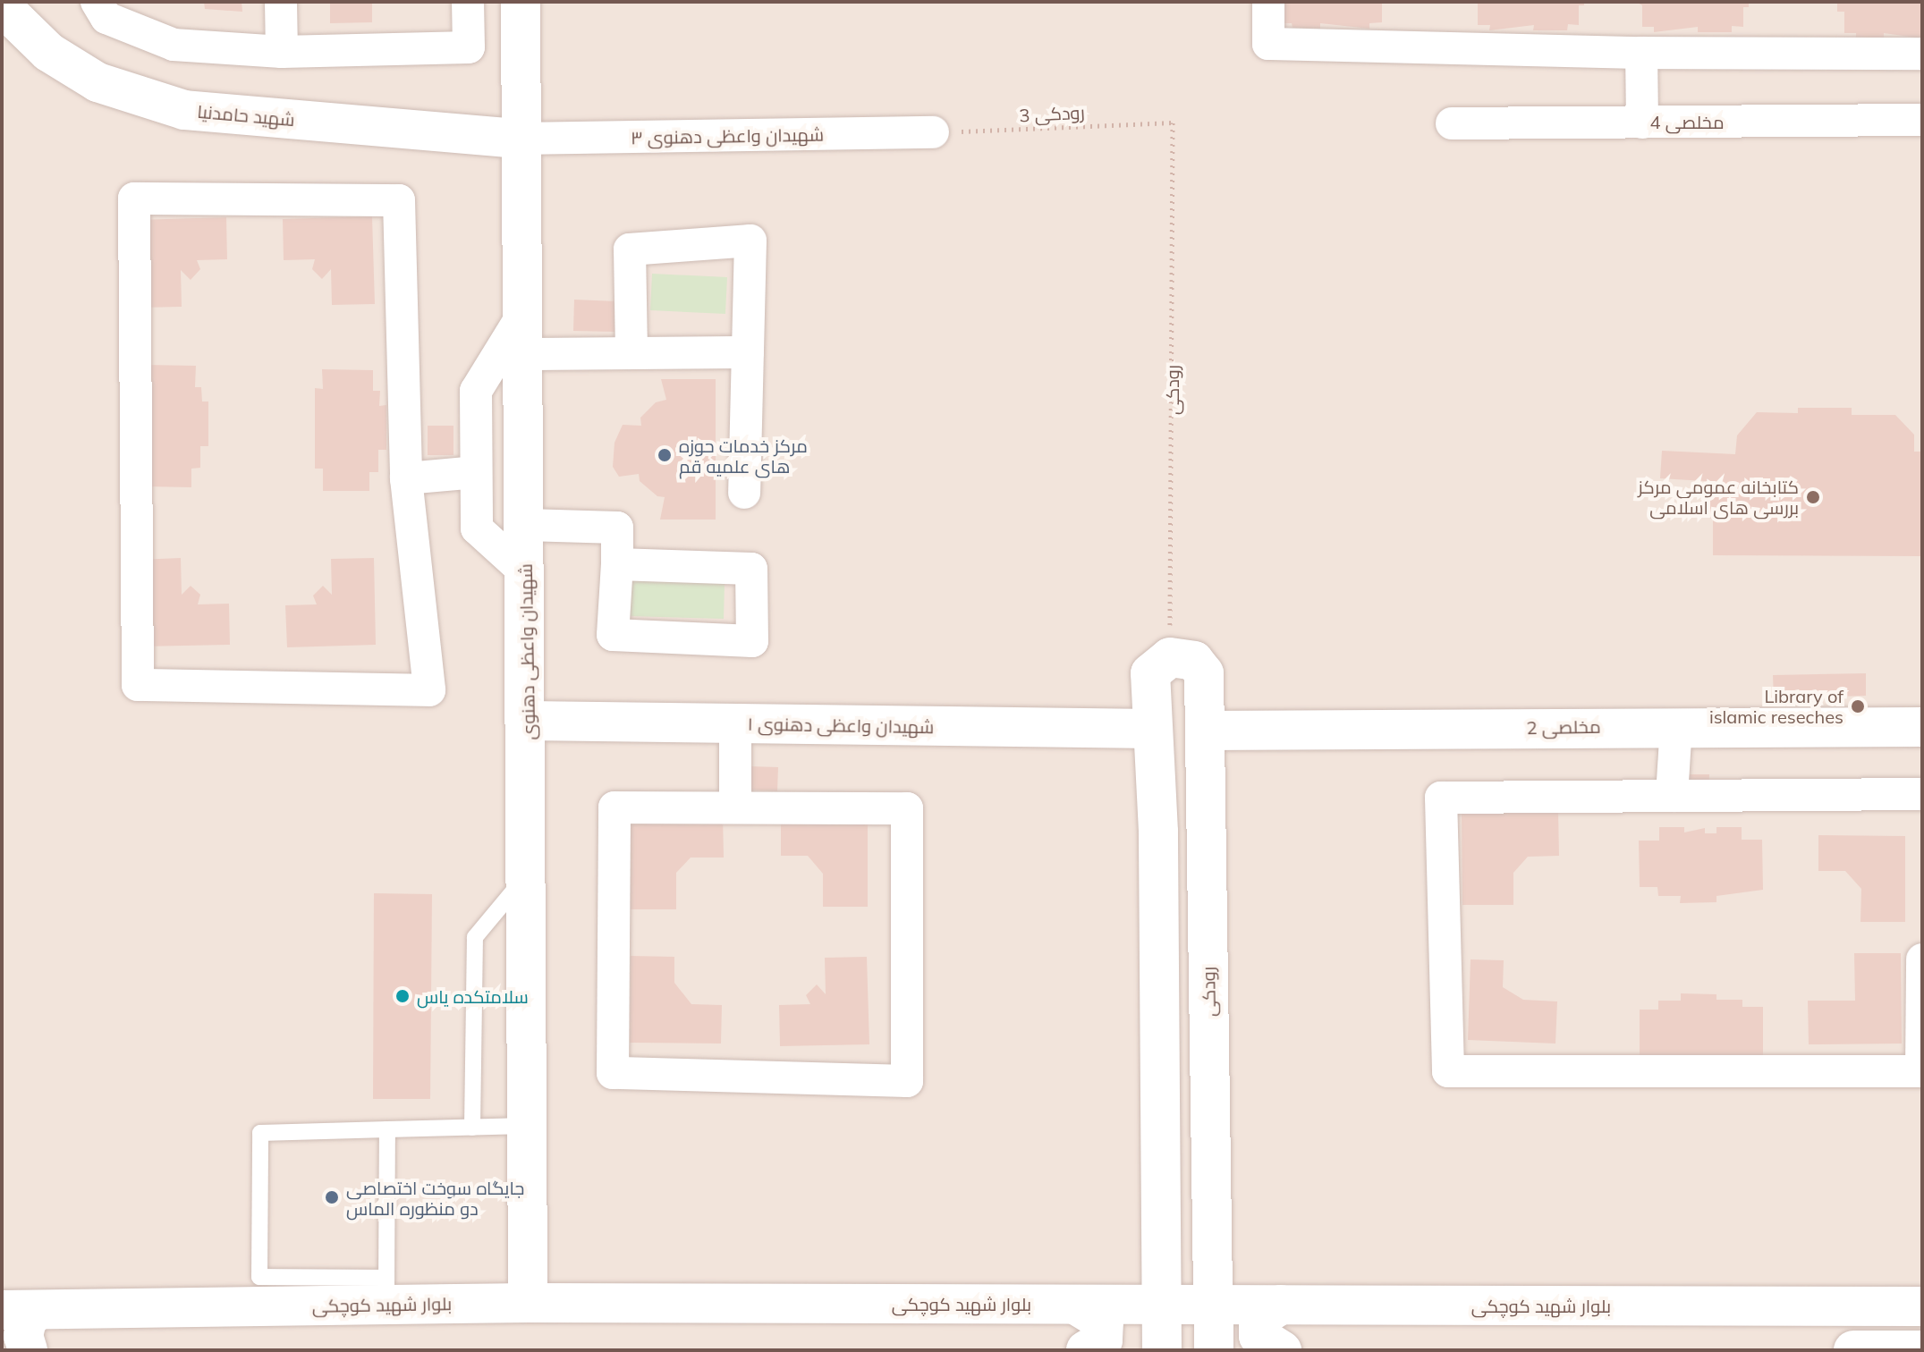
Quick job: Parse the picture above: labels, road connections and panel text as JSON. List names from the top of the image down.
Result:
{
  "streets": {
    "street": [
      "شهید حامدنیا",
      "مخلصی 4",
      "شهیدان واعظی دهنوی ۳",
      "رودکی",
      "شهیدان واعظی دهنوی",
      "شهیدان واعظی دهنوی ۱",
      "مخلصی 2",
      "بلوار شهید کوچکی"
    ],
    "path": ["رودکی 3"]
  },
  "crossings": [
    ["رودکی 3", "شهیدان واعظی دهنوی ۳"],
    ["رودکی 3", "رودکی"],
    ["شهید حامدنیا", "شهیدان واعظی دهنوی ۳"],
    ["شهید حامدنیا", "شهیدان واعظی دهنوی"],
    ["شهیدان واعظی دهنوی ۳", "شهیدان واعظی دهنوی"],
    ["رودکی", "مخلصی 2"],
    ["رودکی", "بلوار شهید کوچکی"],
    ["شهیدان واعظی دهنوی", "شهیدان واعظی دهنوی ۱"],
    ["شهیدان واعظی دهنوی", "بلوار شهید کوچکی"]
  ],
  "places": [
    "مرکز خدمات حوزه های علمیه قم",
    "کتابخانه عمومی مرکز بررسی های اسلامی",
    "Library of islamic reseches",
    "سلامتکده یاس",
    "جایگاه سوخت اختصاصی دو منظوره الماس"
  ]
}
